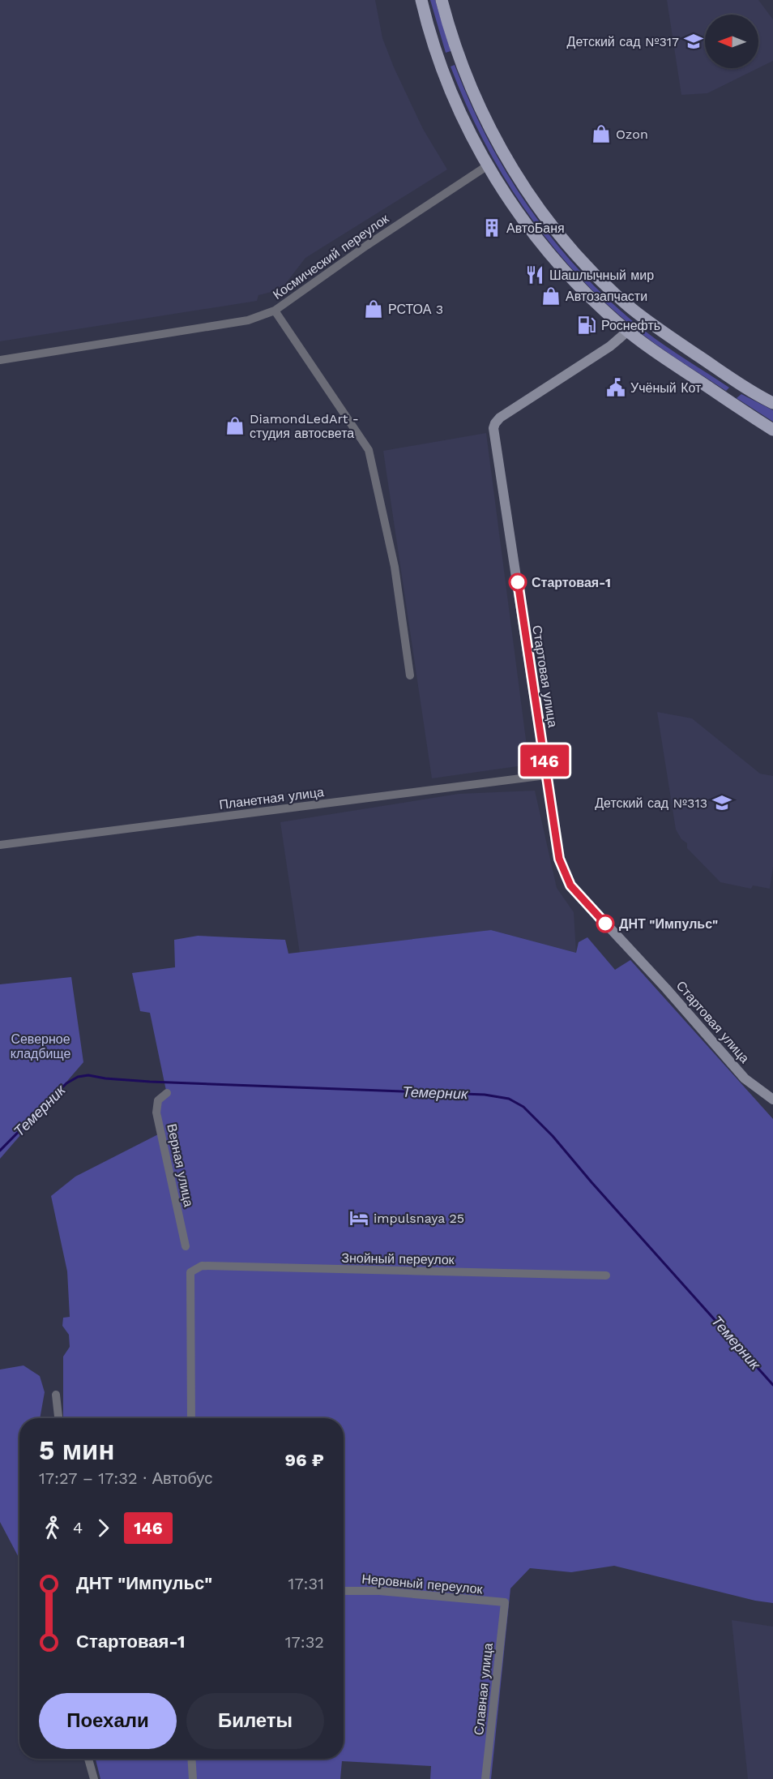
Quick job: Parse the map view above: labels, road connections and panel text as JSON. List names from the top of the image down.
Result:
{
  "streets": {
    "street": [
      "Космический переулок",
      "Стартовая улица",
      "Планетная улица",
      "Верная улица",
      "Знойный переулок",
      "Неровный переулок",
      "Славная улица"
    ]
  },
  "crossings": [
    ["Стартовая улица", "Планетная улица"],
    ["Неровный переулок", "Славная улица"]
  ],
  "water": ["Темерник"],
  "parks": ["Северное кладбище"],
  "places": {
    "school or university": ["Детский сад №317", "Детский сад №313"],
    "shop": [
      "Ozon",
      "Автозапчасти",
      "РСТОА 3",
      "DiamondLedArt - студия автосвета"
    ],
    "building": ["АвтоБаня"],
    "restaurant": ["Шашлычный мир"],
    "fuel station": ["Роснефть"],
    "public building": ["Учёный Кот"],
    "other": ["Стартовая-1", "ДНТ \"Импульс\""],
    "hotel": ["impulsnaya 25"]
  },
  "lines": ["bus line 146"],
  "north": "left",
  "page": {
    "on_map": "146",
    "heading": ["5 мин", "17:27 – 17:32 · Автобус", "96 ₽"],
    "legs": ["4", "146"],
    "list": [
      {
        "name": "ДНТ \"Импульс\"",
        "value": "17:31"
      },
      {
        "name": "Стартовая-1",
        "value": "17:32"
      }
    ],
    "buttons": ["Поехали", "Билеты"]
  }
}
